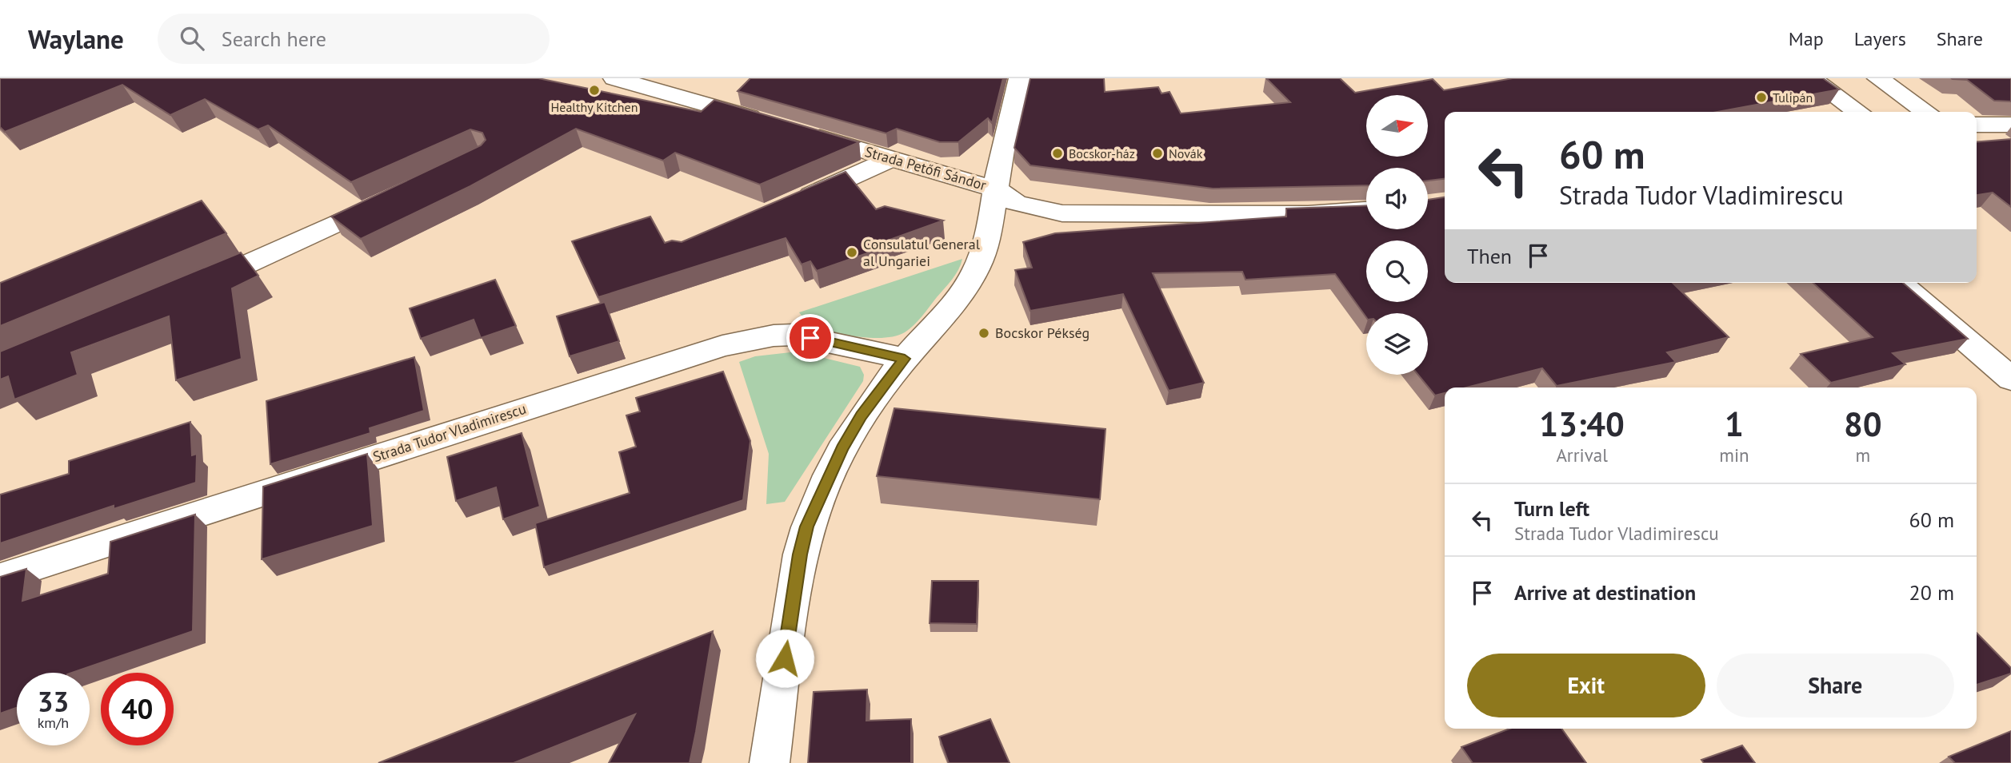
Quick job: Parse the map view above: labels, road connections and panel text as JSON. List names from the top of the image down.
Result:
{
  "streets": {
    "street": ["Strada Petőfi Sándor", "Strada Tudor Vladimirescu"]
  },
  "places": [
    "Healthy Kitchen",
    "Tulipán",
    "Bocskor-ház",
    "Novák",
    "Consulatul General al Ungariei",
    "Bocskor Pékség"
  ],
  "north": "right",
  "page": {
    "header": "Waylane",
    "search": "Search here",
    "nav": ["Map", "Layers", "Share"],
    "turn": ["60 m", "Strada Tudor Vladimirescu"],
    "then": "Then",
    "eta": [
      "13:40",
      "Arrival",
      "1",
      "min",
      "80",
      "m"
    ],
    "list": [
      {
        "name": "Turn left",
        "note": "Strada Tudor Vladimirescu",
        "value": "60 m"
      },
      {
        "name": "Arrive at destination",
        "value": "20 m"
      }
    ],
    "buttons": ["Exit", "Share"],
    "speed": "33 km/h",
    "limit": "40"
  }
}
